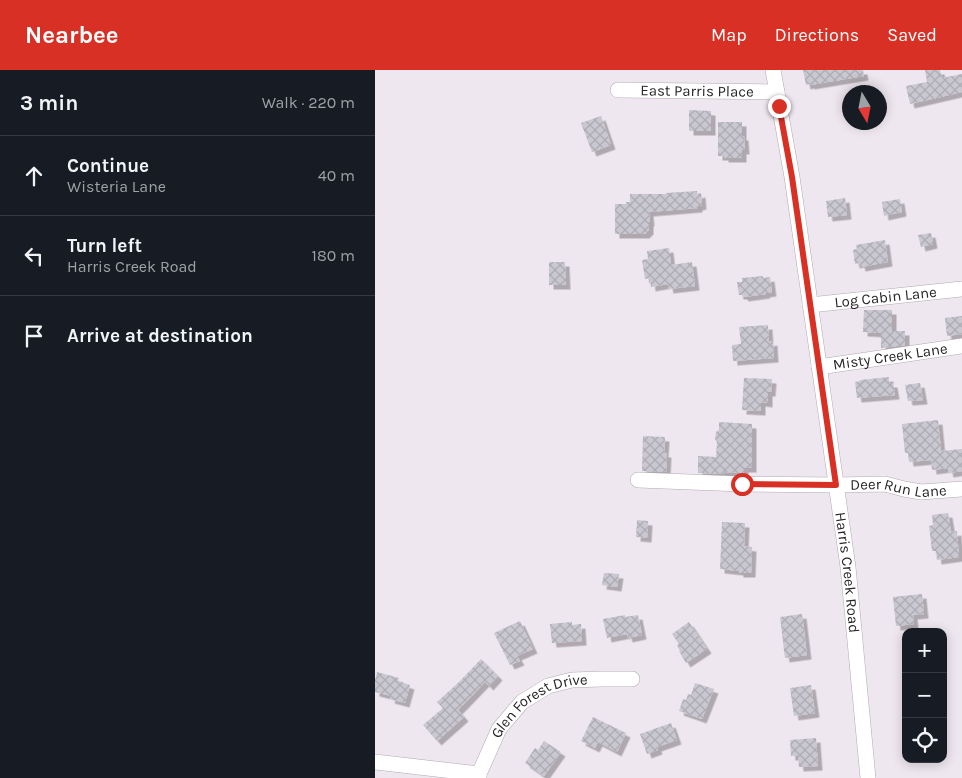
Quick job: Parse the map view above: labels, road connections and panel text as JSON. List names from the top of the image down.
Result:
{
  "streets": {
    "street": [
      "East Parris Place",
      "Log Cabin Lane",
      "Misty Creek Lane",
      "Deer Run Lane",
      "Harris Creek Road",
      "Glen Forest Drive"
    ]
  },
  "crossings": [
    ["East Parris Place", "Harris Creek Road"],
    ["Log Cabin Lane", "Harris Creek Road"],
    ["Misty Creek Lane", "Harris Creek Road"],
    ["Deer Run Lane", "Harris Creek Road"]
  ],
  "north": "bottom",
  "page": {
    "header": "Nearbee",
    "nav": ["Map", "Directions", "Saved"],
    "heading": ["3 min", "Walk · 220 m"],
    "list": [
      ["Continue", "Wisteria Lane", "40 m"],
      ["Turn left", "Harris Creek Road", "180 m"],
      "Arrive at destination"
    ],
    "map_buttons": ["+", "−"]
  }
}
